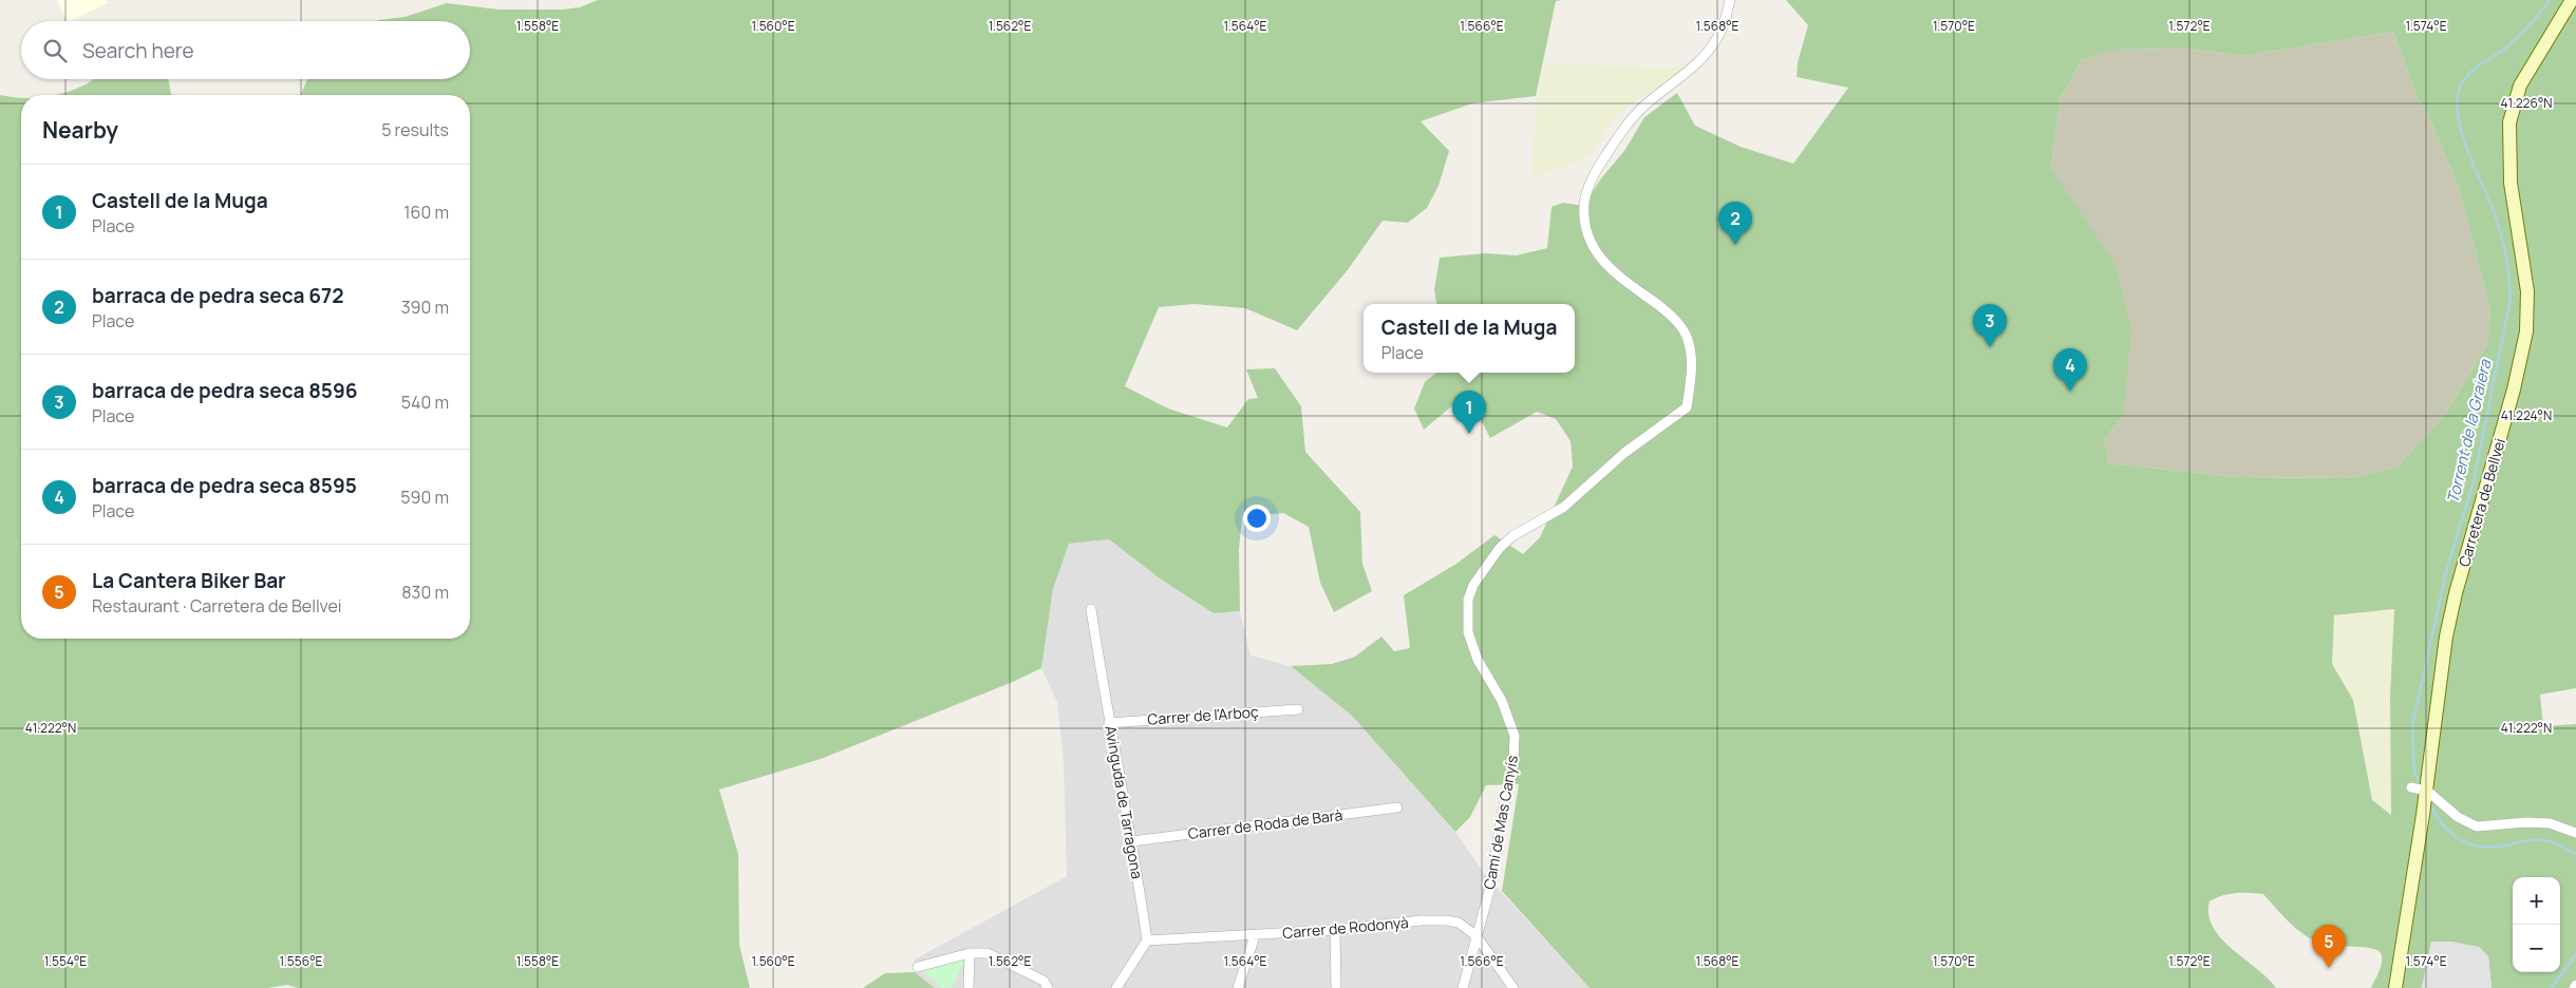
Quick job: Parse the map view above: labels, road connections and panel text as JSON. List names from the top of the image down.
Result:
{
  "streets": {
    "main road": ["Carretera de Bellvei"],
    "street": [
      "Carrer de l'Arboç",
      "Avinguda de Tarragona",
      "Camí de Mas Canyís",
      "Carrer de Roda de Barà",
      "Carrer de Rodonyà"
    ]
  },
  "crossings": [
    ["Carrer de l'Arboç", "Avinguda de Tarragona"],
    ["Avinguda de Tarragona", "Carrer de Roda de Barà"],
    ["Avinguda de Tarragona", "Carrer de Rodonyà"],
    ["Camí de Mas Canyís", "Carrer de Rodonyà"]
  ],
  "water": ["Torrent de la Graiera"],
  "page": {
    "search": "Search here",
    "heading": ["Nearby", "5 results"],
    "list": [
      {
        "mark": "1",
        "name": "Castell de la Muga",
        "note": "Place",
        "value": "160 m"
      },
      {
        "mark": "2",
        "name": "barraca de pedra seca 672",
        "note": "Place",
        "value": "390 m"
      },
      {
        "mark": "3",
        "name": "barraca de pedra seca 8596",
        "note": "Place",
        "value": "540 m"
      },
      {
        "mark": "4",
        "name": "barraca de pedra seca 8595",
        "note": "Place",
        "value": "590 m"
      },
      {
        "mark": "5",
        "name": "La Cantera Biker Bar",
        "note": "Restaurant · Carretera de Bellvei",
        "value": "830 m"
      }
    ],
    "pins": [
      "2",
      "3",
      "4",
      "1",
      "5"
    ],
    "popup": ["Castell de la Muga", "Place"],
    "map_buttons": ["+", "−"]
  },
  "coordinates": [
    "1.558°E",
    "1.560°E",
    "1.562°E",
    "1.564°E",
    "1.566°E",
    "1.568°E",
    "1.570°E",
    "1.572°E",
    "1.574°E",
    "41.226°N",
    "41.224°N",
    "41.222°N",
    "1.554°E",
    "1.556°E"
  ]
}
